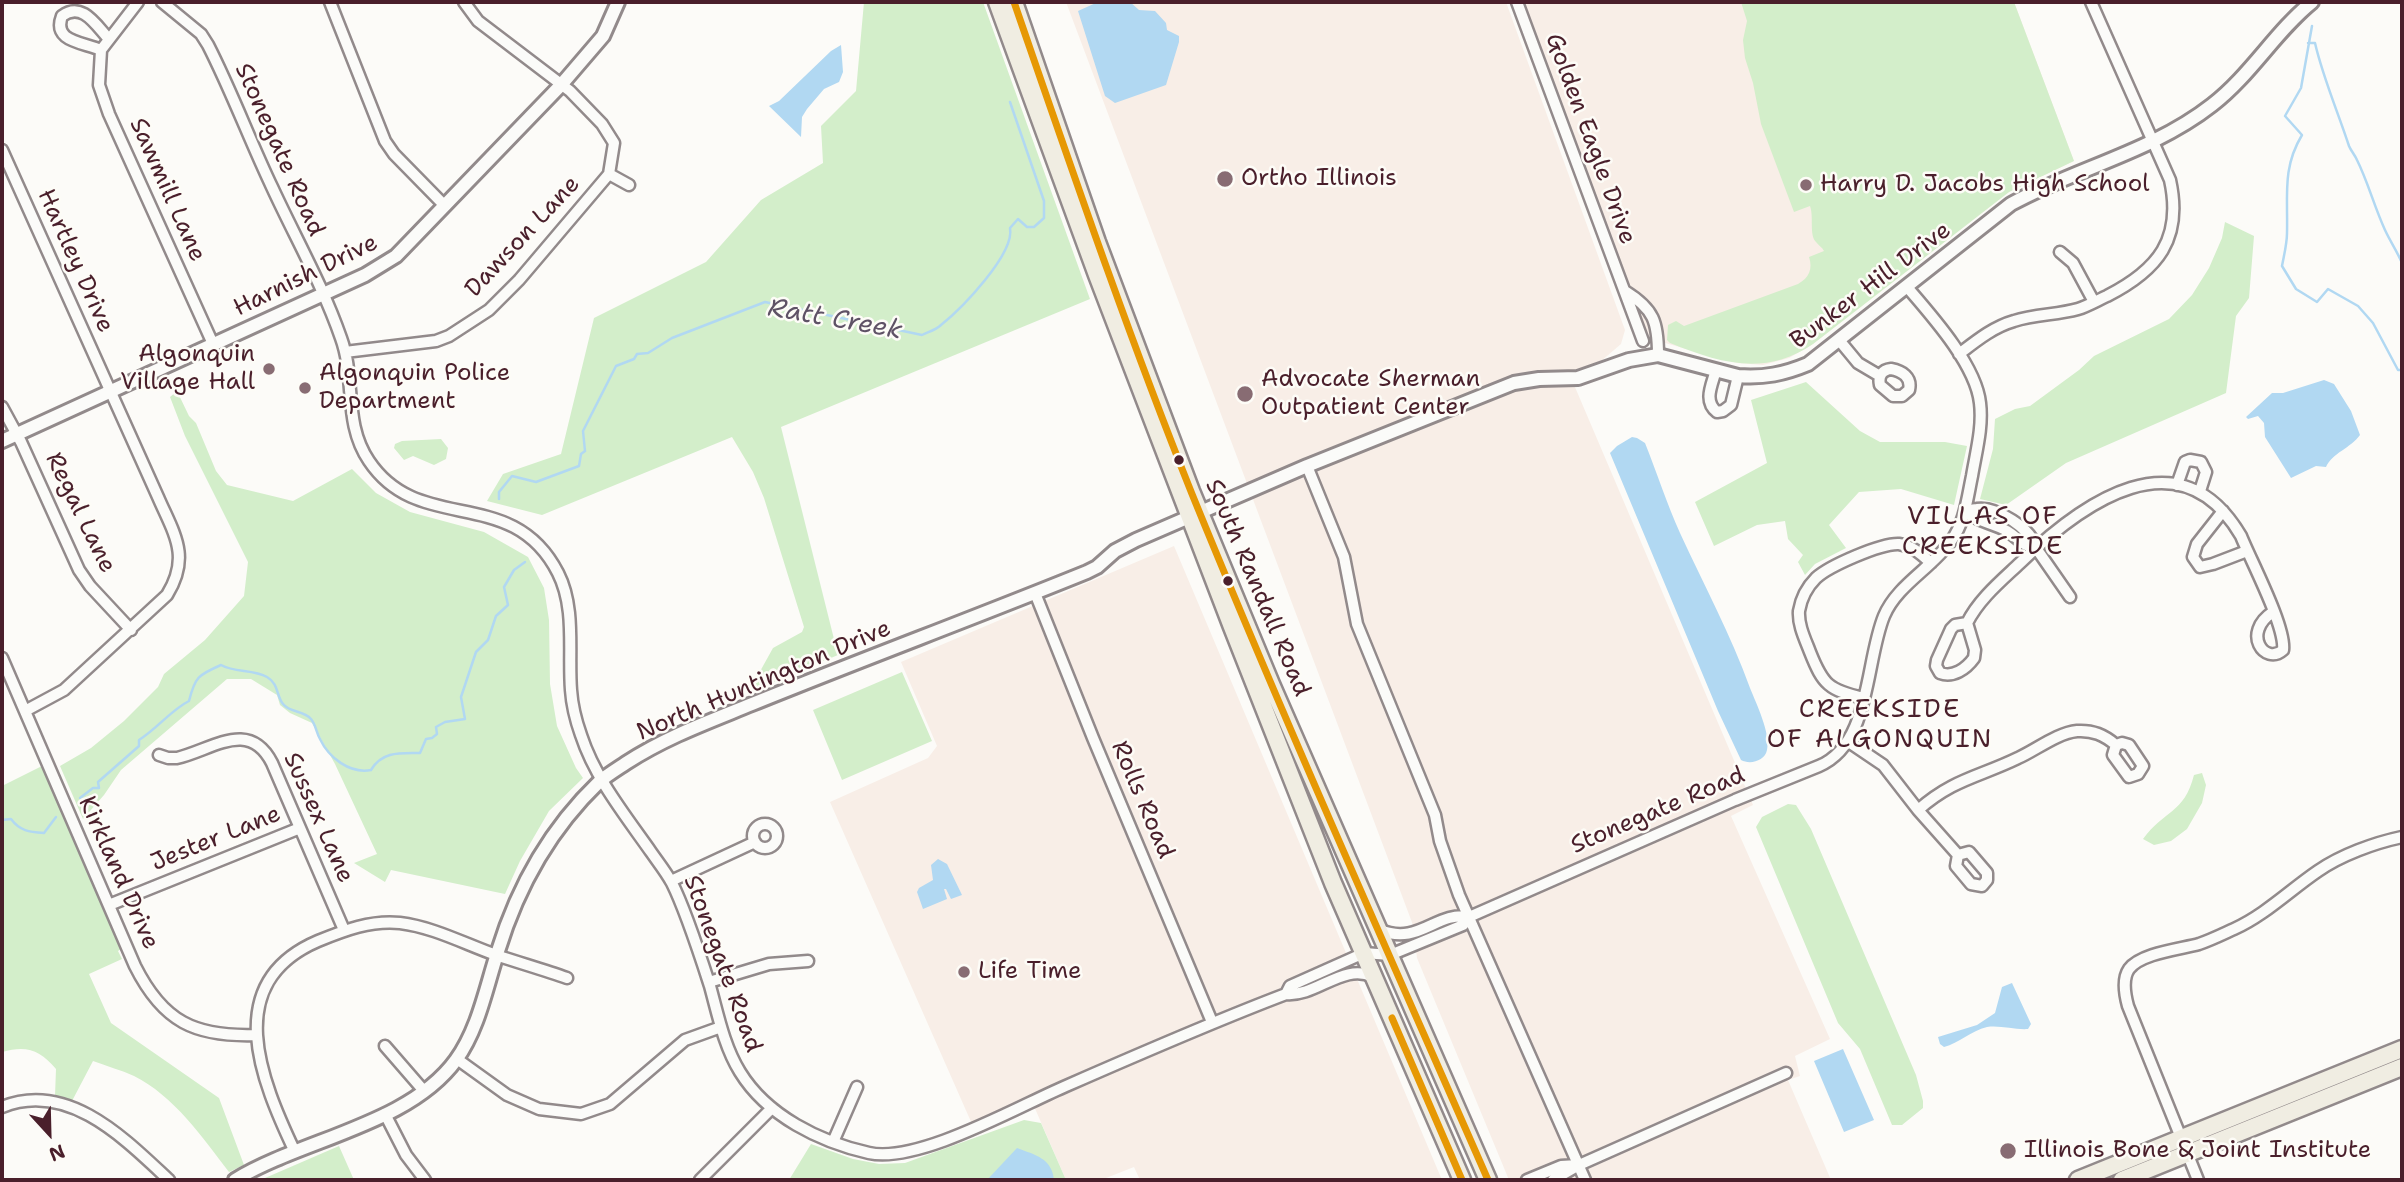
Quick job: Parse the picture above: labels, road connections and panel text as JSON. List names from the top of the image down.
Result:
{
  "streets": {
    "main road": ["South Randall Road"],
    "street": [
      "Golden Eagle Drive",
      "Stonegate Road",
      "Sawmill Lane",
      "Dawson Lane",
      "Hartley Drive",
      "Harnish Drive",
      "Bunker Hill Drive",
      "Regal Lane",
      "North Huntington Drive",
      "Rolls Road",
      "Sussex Lane",
      "Jester Lane",
      "Kirkland Drive"
    ]
  },
  "crossings": [
    ["Golden Eagle Drive", "Bunker Hill Drive"],
    ["Stonegate Road", "Dawson Lane"],
    ["Stonegate Road", "Harnish Drive"],
    ["Stonegate Road", "South Randall Road"],
    ["Stonegate Road", "North Huntington Drive"],
    ["Stonegate Road", "Rolls Road"],
    ["Sawmill Lane", "Harnish Drive"],
    ["Dawson Lane", "Harnish Drive"],
    ["Hartley Drive", "Harnish Drive"],
    ["Hartley Drive", "Regal Lane"],
    ["Hartley Drive", "Kirkland Drive"],
    ["Harnish Drive", "Regal Lane"],
    ["Bunker Hill Drive", "South Randall Road"],
    ["Bunker Hill Drive", "North Huntington Drive"],
    ["South Randall Road", "North Huntington Drive"],
    ["North Huntington Drive", "Rolls Road"],
    ["North Huntington Drive", "Sussex Lane"],
    ["North Huntington Drive", "Kirkland Drive"],
    ["Sussex Lane", "Jester Lane"],
    ["Sussex Lane", "Kirkland Drive"],
    ["Jester Lane", "Kirkland Drive"]
  ],
  "districts": ["VILLAS OF CREEKSIDE", "CREEKSIDE OF ALGONQUIN"],
  "water": ["Ratt Creek"],
  "places": [
    "Ortho Illinois",
    "Harry D. Jacobs High School",
    "Algonquin Village Hall",
    "Algonquin Police Department",
    "Advocate Sherman Outpatient Center",
    "Life Time",
    "Illinois Bone & Joint Institute"
  ],
  "north": "bottom"
}
